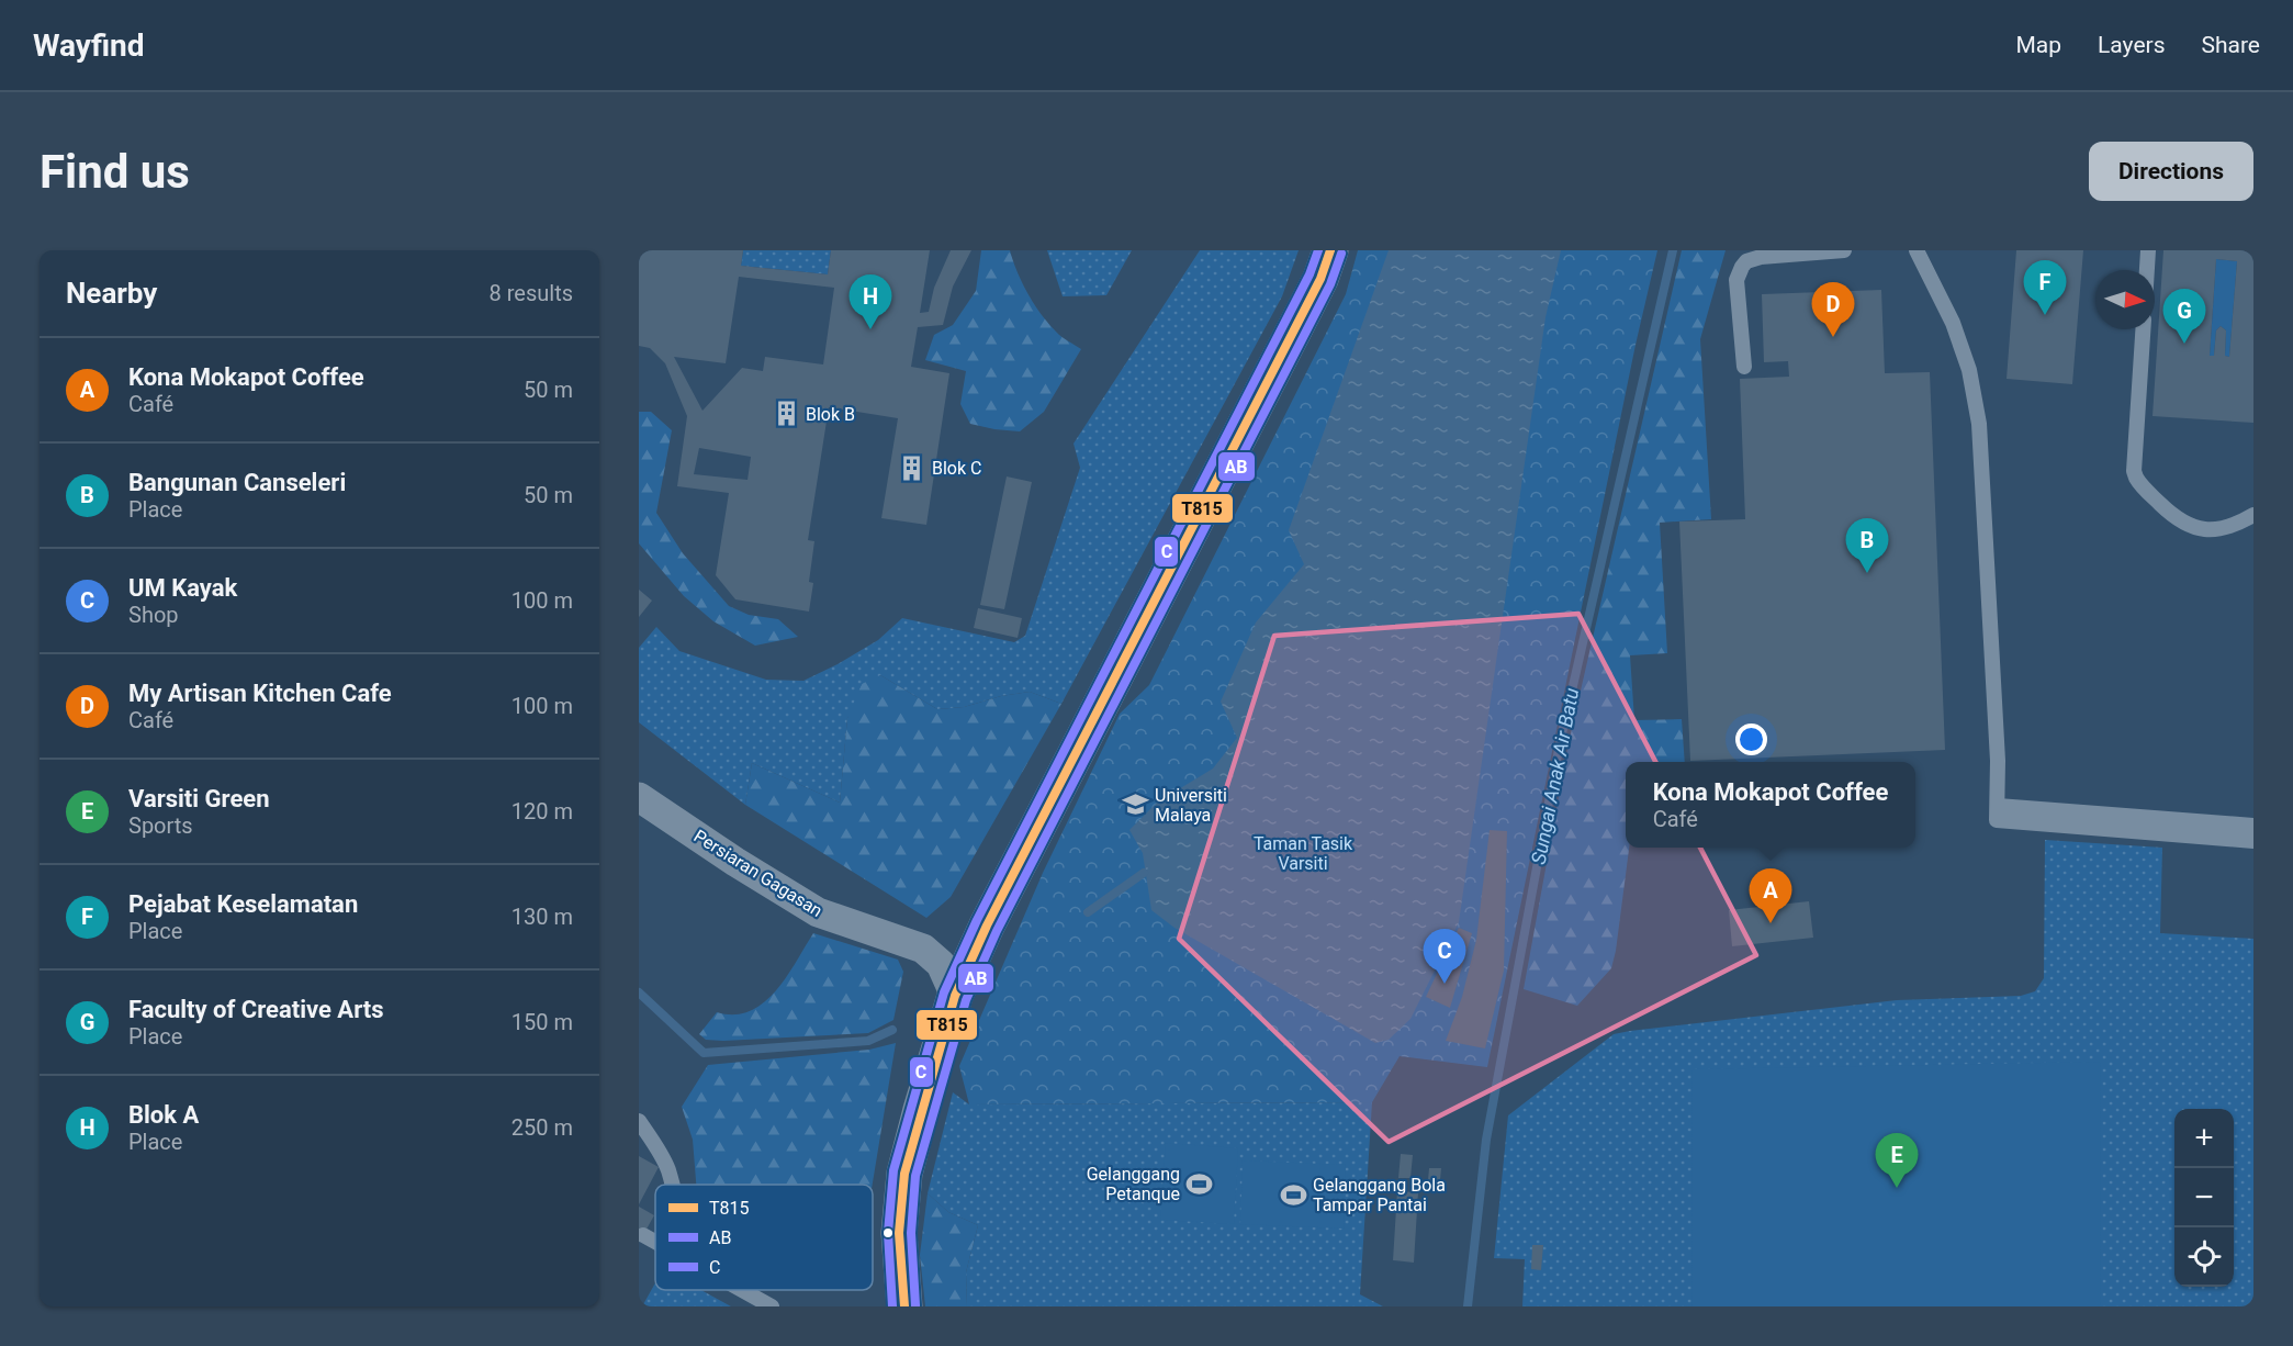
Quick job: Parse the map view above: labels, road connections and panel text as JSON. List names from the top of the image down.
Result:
{
  "streets": {
    "street": ["Persiaran Gagasan"]
  },
  "water": ["Sungai Anak Air Batu"],
  "parks": ["Taman Tasik Varsiti"],
  "places": {
    "building": ["Blok B", "Blok C"],
    "school or university": ["Universiti Malaya"],
    "sports": ["Gelanggang Petanque", "Gelanggang Bola Tampar Pantai"]
  },
  "lines": ["transit line T815", "transit line C", "transit line AB"],
  "legend": ["T815", "AB", "C"],
  "north": "right",
  "page": {
    "header": "Wayfind",
    "nav": ["Map", "Layers", "Share"],
    "buttons": "Directions",
    "title": "Find us",
    "heading": ["Nearby", "8 results"],
    "pins": [
      "F",
      "H",
      "D",
      "G",
      "B",
      "A",
      "C",
      "E"
    ],
    "list": [
      {
        "mark": "A",
        "name": "Kona Mokapot Coffee",
        "note": "Café",
        "value": "50 m"
      },
      {
        "mark": "B",
        "name": "Bangunan Canseleri",
        "note": "Place",
        "value": "50 m"
      },
      {
        "mark": "C",
        "name": "UM Kayak",
        "note": "Shop",
        "value": "100 m"
      },
      {
        "mark": "D",
        "name": "My Artisan Kitchen Cafe",
        "note": "Café",
        "value": "100 m"
      },
      {
        "mark": "E",
        "name": "Varsiti Green",
        "note": "Sports",
        "value": "120 m"
      },
      {
        "mark": "F",
        "name": "Pejabat Keselamatan",
        "note": "Place",
        "value": "130 m"
      },
      {
        "mark": "G",
        "name": "Faculty of Creative Arts",
        "note": "Place",
        "value": "150 m"
      },
      {
        "mark": "H",
        "name": "Blok A",
        "note": "Place",
        "value": "250 m"
      }
    ],
    "popup": ["Kona Mokapot Coffee", "Café"],
    "map_buttons": ["+", "−"]
  }
}
